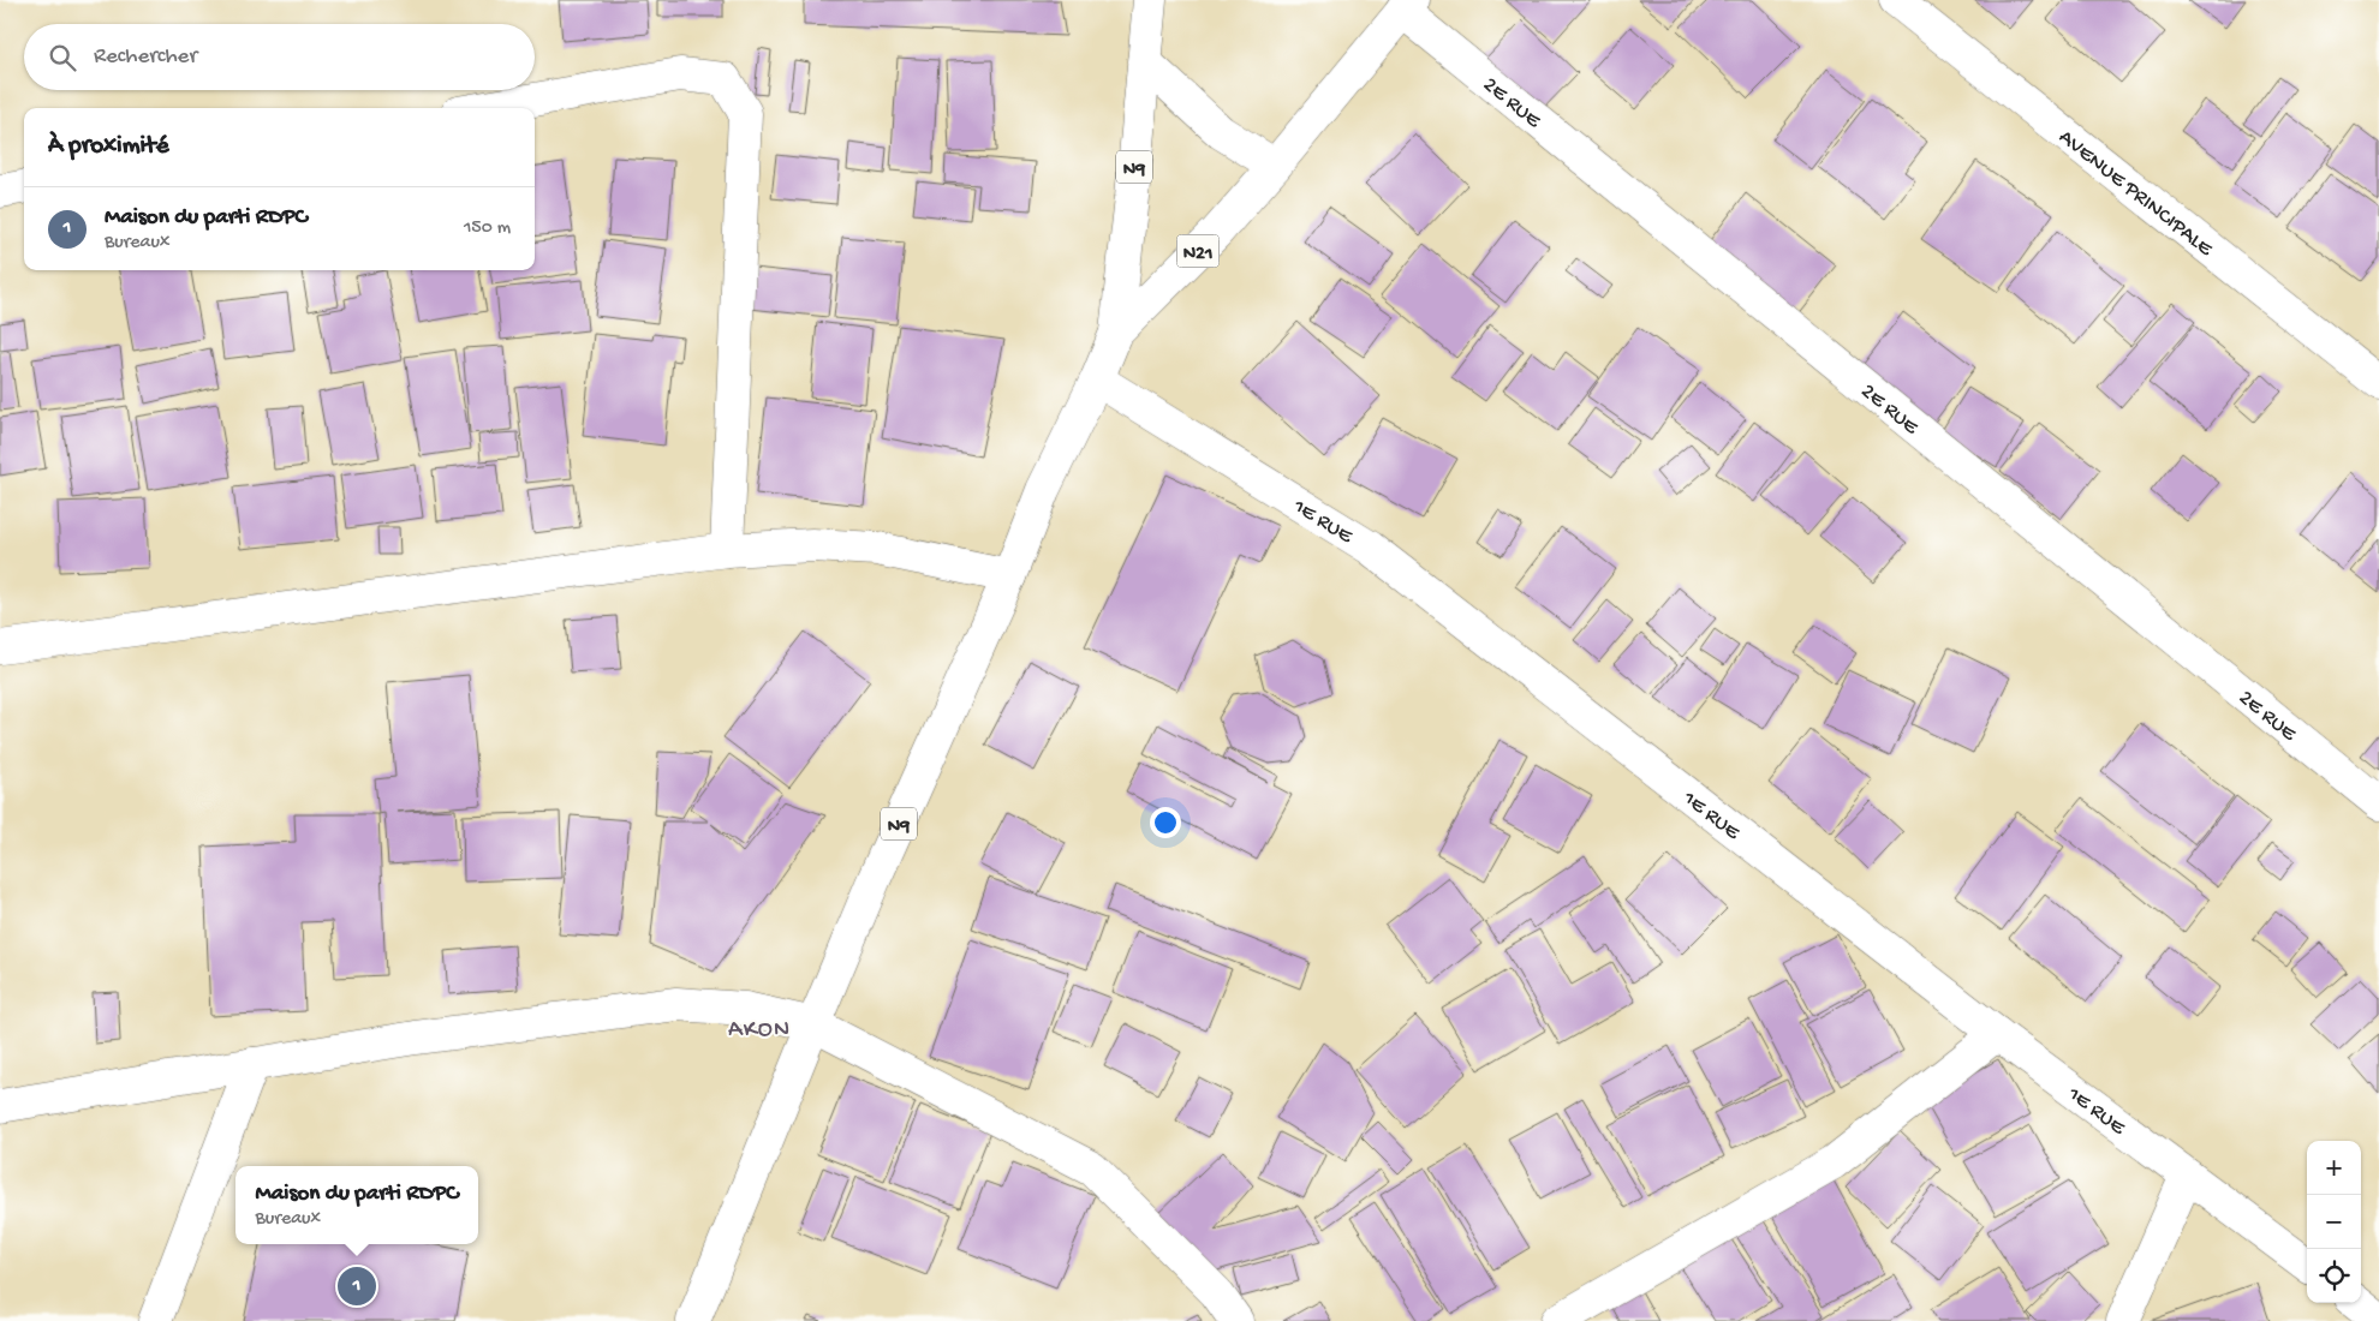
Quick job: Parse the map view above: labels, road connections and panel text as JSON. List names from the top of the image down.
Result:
{
  "streets": {
    "main road": [
      "2E RUE",
      "N9",
      "AVENUE PRINCIPALE",
      "N21",
      "1E RUE"
    ]
  },
  "crossings": [
    ["2E RUE", "N21"],
    ["N9", "N21"],
    ["N9", "1E RUE"]
  ],
  "districts": ["AKON"],
  "page": {
    "search": "Rechercher",
    "heading": "À proximité",
    "list": [
      {
        "mark": "1",
        "name": "Maison du parti RDPC",
        "note": "Bureaux",
        "value": "150 m"
      }
    ],
    "map_buttons": ["+", "−"],
    "popup": ["Maison du parti RDPC", "Bureaux"],
    "pins": "1"
  }
}
